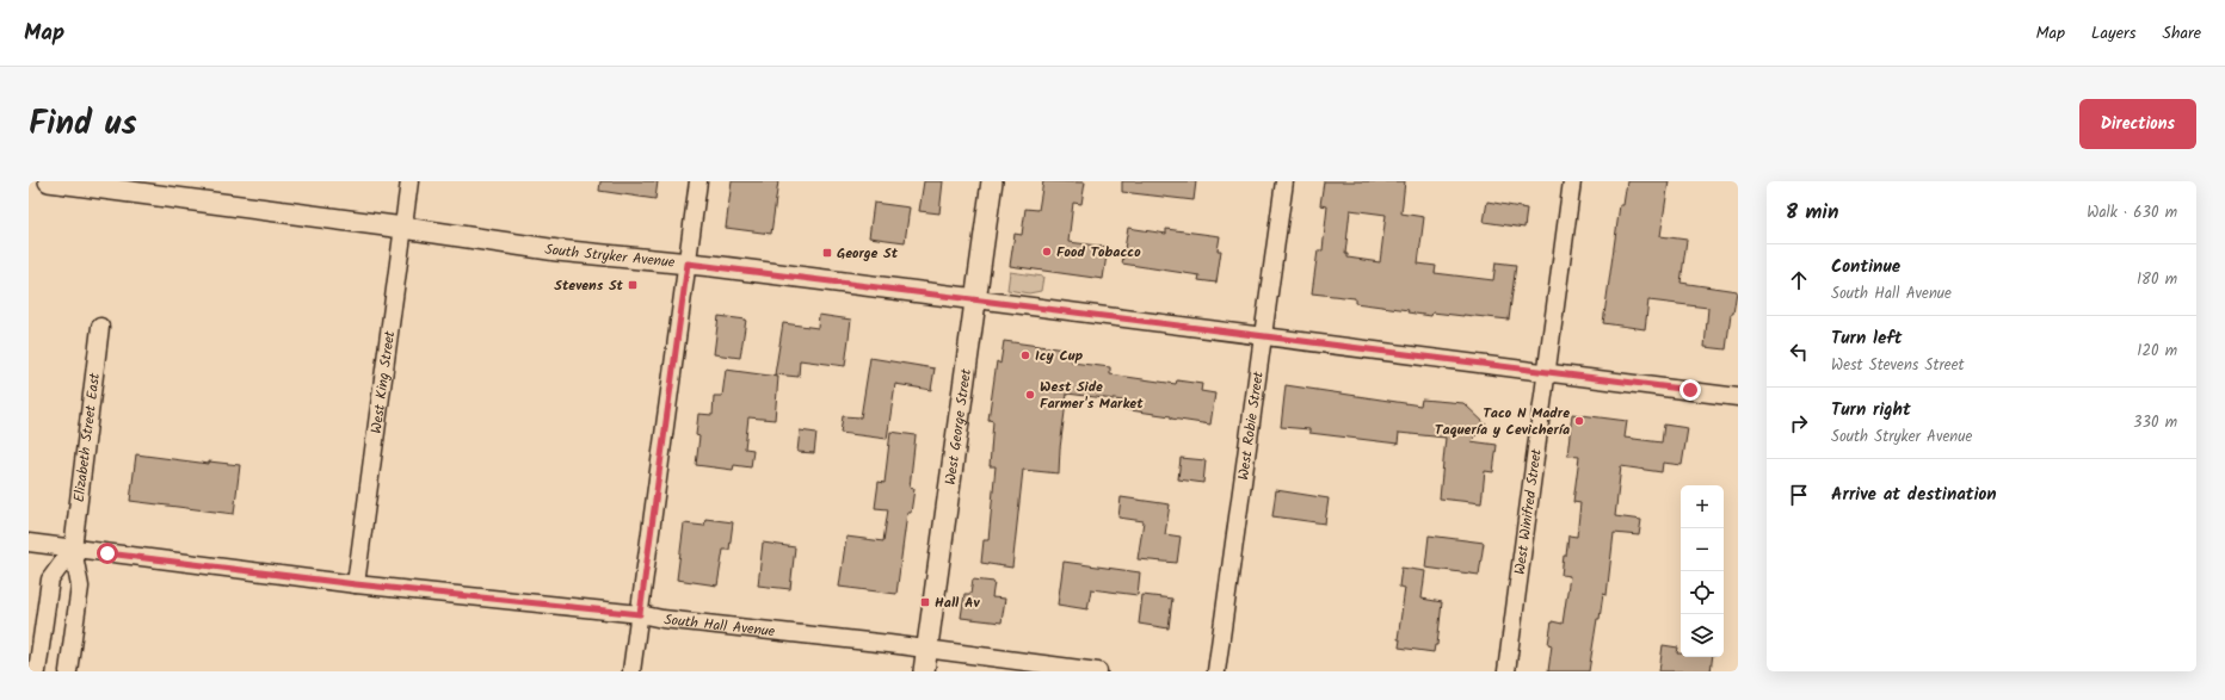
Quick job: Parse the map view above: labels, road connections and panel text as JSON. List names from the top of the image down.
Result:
{
  "streets": {
    "street": [
      "South Stryker Avenue",
      "West King Street",
      "West George Street",
      "West Robie Street",
      "Elizabeth Street East",
      "West Winifred Street",
      "South Hall Avenue"
    ]
  },
  "crossings": [
    ["South Stryker Avenue", "West King Street"],
    ["South Stryker Avenue", "West George Street"],
    ["South Stryker Avenue", "West Robie Street"],
    ["South Stryker Avenue", "West Winifred Street"],
    ["West King Street", "South Hall Avenue"],
    ["West George Street", "South Hall Avenue"],
    ["Elizabeth Street East", "South Hall Avenue"]
  ],
  "places": {
    "other": [
      "Food Tobacco",
      "Icy Cup",
      "West Side Farmer's Market",
      "Taco N Madre Taquería y Cevichería"
    ],
    "transit": ["George St", "Stevens St", "Hall Av"]
  },
  "page": {
    "header": "Map",
    "nav": ["Map", "Layers", "Share"],
    "title": "Find us",
    "buttons": "Directions",
    "heading": ["8 min", "Walk · 630 m"],
    "list": [
      ["Continue", "South Hall Avenue", "180 m"],
      ["Turn left", "West Stevens Street", "120 m"],
      ["Turn right", "South Stryker Avenue", "330 m"],
      "Arrive at destination"
    ],
    "map_buttons": ["+", "−"]
  }
}
